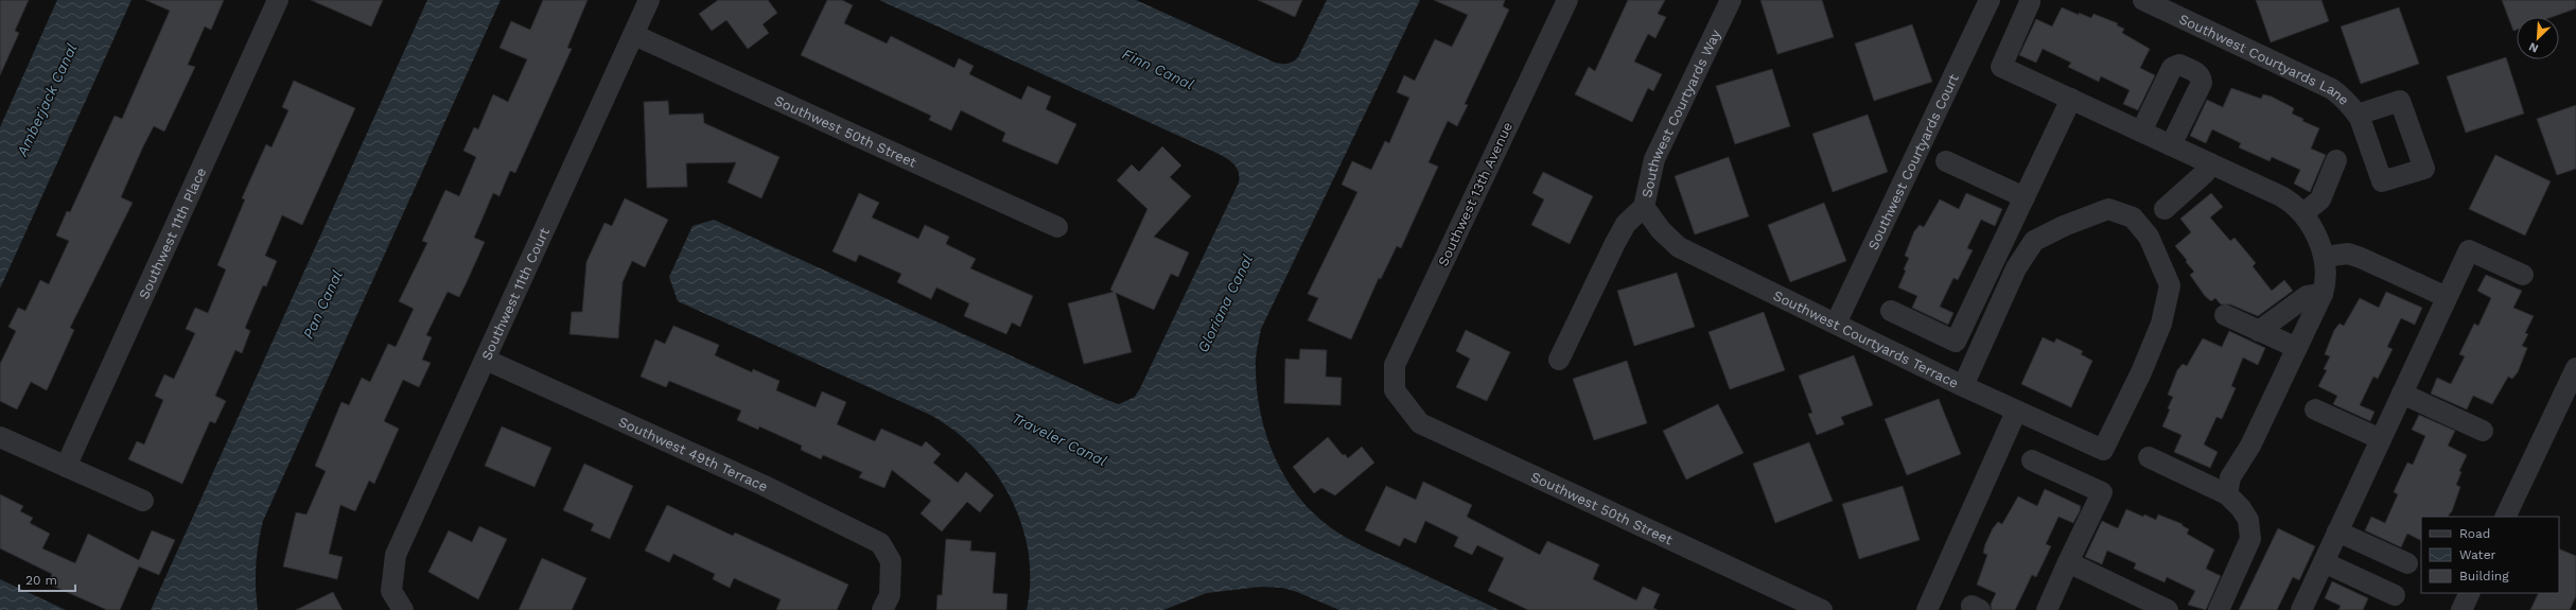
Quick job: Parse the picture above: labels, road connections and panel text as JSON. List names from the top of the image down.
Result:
{
  "streets": {
    "street": [
      "Southwest Courtyards Lane",
      "Southwest Courtyards Way",
      "Southwest 50th Street",
      "Southwest Courtyards Court",
      "Southwest 13th Avenue",
      "Southwest 11th Place",
      "Southwest 11th Court",
      "Southwest Courtyards Terrace",
      "Southwest 49th Terrace"
    ]
  },
  "crossings": [
    ["Southwest Courtyards Way", "Southwest Courtyards Terrace"],
    ["Southwest 50th Street", "Southwest 13th Avenue"],
    ["Southwest 50th Street", "Southwest 11th Court"],
    ["Southwest Courtyards Court", "Southwest Courtyards Terrace"],
    ["Southwest 11th Court", "Southwest 49th Terrace"]
  ],
  "water": [
    "Finn Canal",
    "Amberjack Canal",
    "Gloriana Canal",
    "Pan Canal",
    "Traveler Canal"
  ],
  "legend": ["Road", "Water", "Building"],
  "scale_bar": "20 m",
  "north": "bottom left"
}
